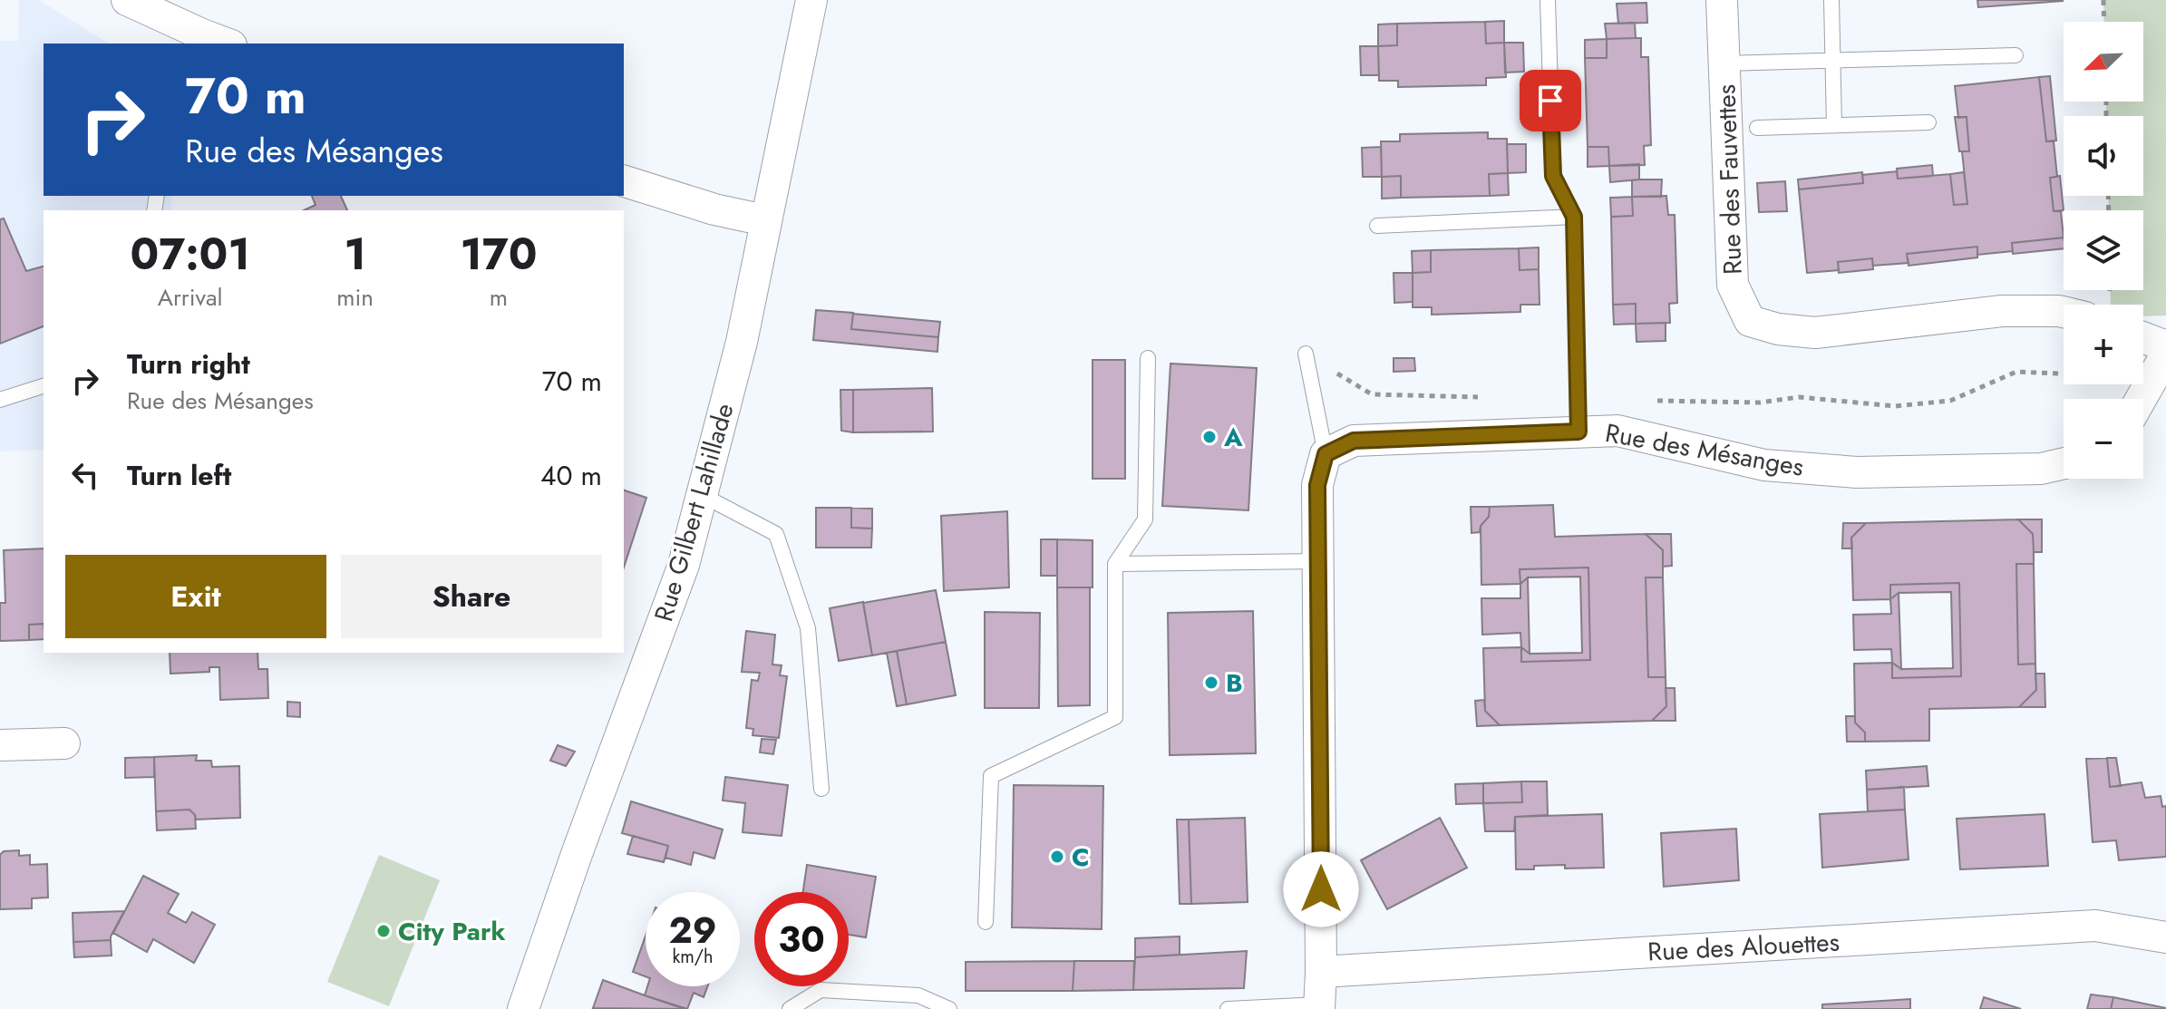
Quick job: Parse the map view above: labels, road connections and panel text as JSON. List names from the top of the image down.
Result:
{
  "streets": {
    "street": [
      "Rue des Fauvettes",
      "Rue des Mésanges",
      "Rue Gilbert Lahillade",
      "Rue des Alouettes"
    ]
  },
  "places": [
    "A",
    "B",
    "C",
    "City Park"
  ],
  "north": "bottom left",
  "page": {
    "map_buttons": ["+", "−"],
    "turn": ["70 m", "Rue des Mésanges"],
    "eta": [
      "07:01",
      "Arrival",
      "1",
      "min",
      "170",
      "m"
    ],
    "list": [
      {
        "name": "Turn right",
        "note": "Rue des Mésanges",
        "value": "70 m"
      },
      {
        "name": "Turn left",
        "value": "40 m"
      }
    ],
    "buttons": ["Exit", "Share"],
    "speed": "29 km/h",
    "limit": "30"
  }
}
